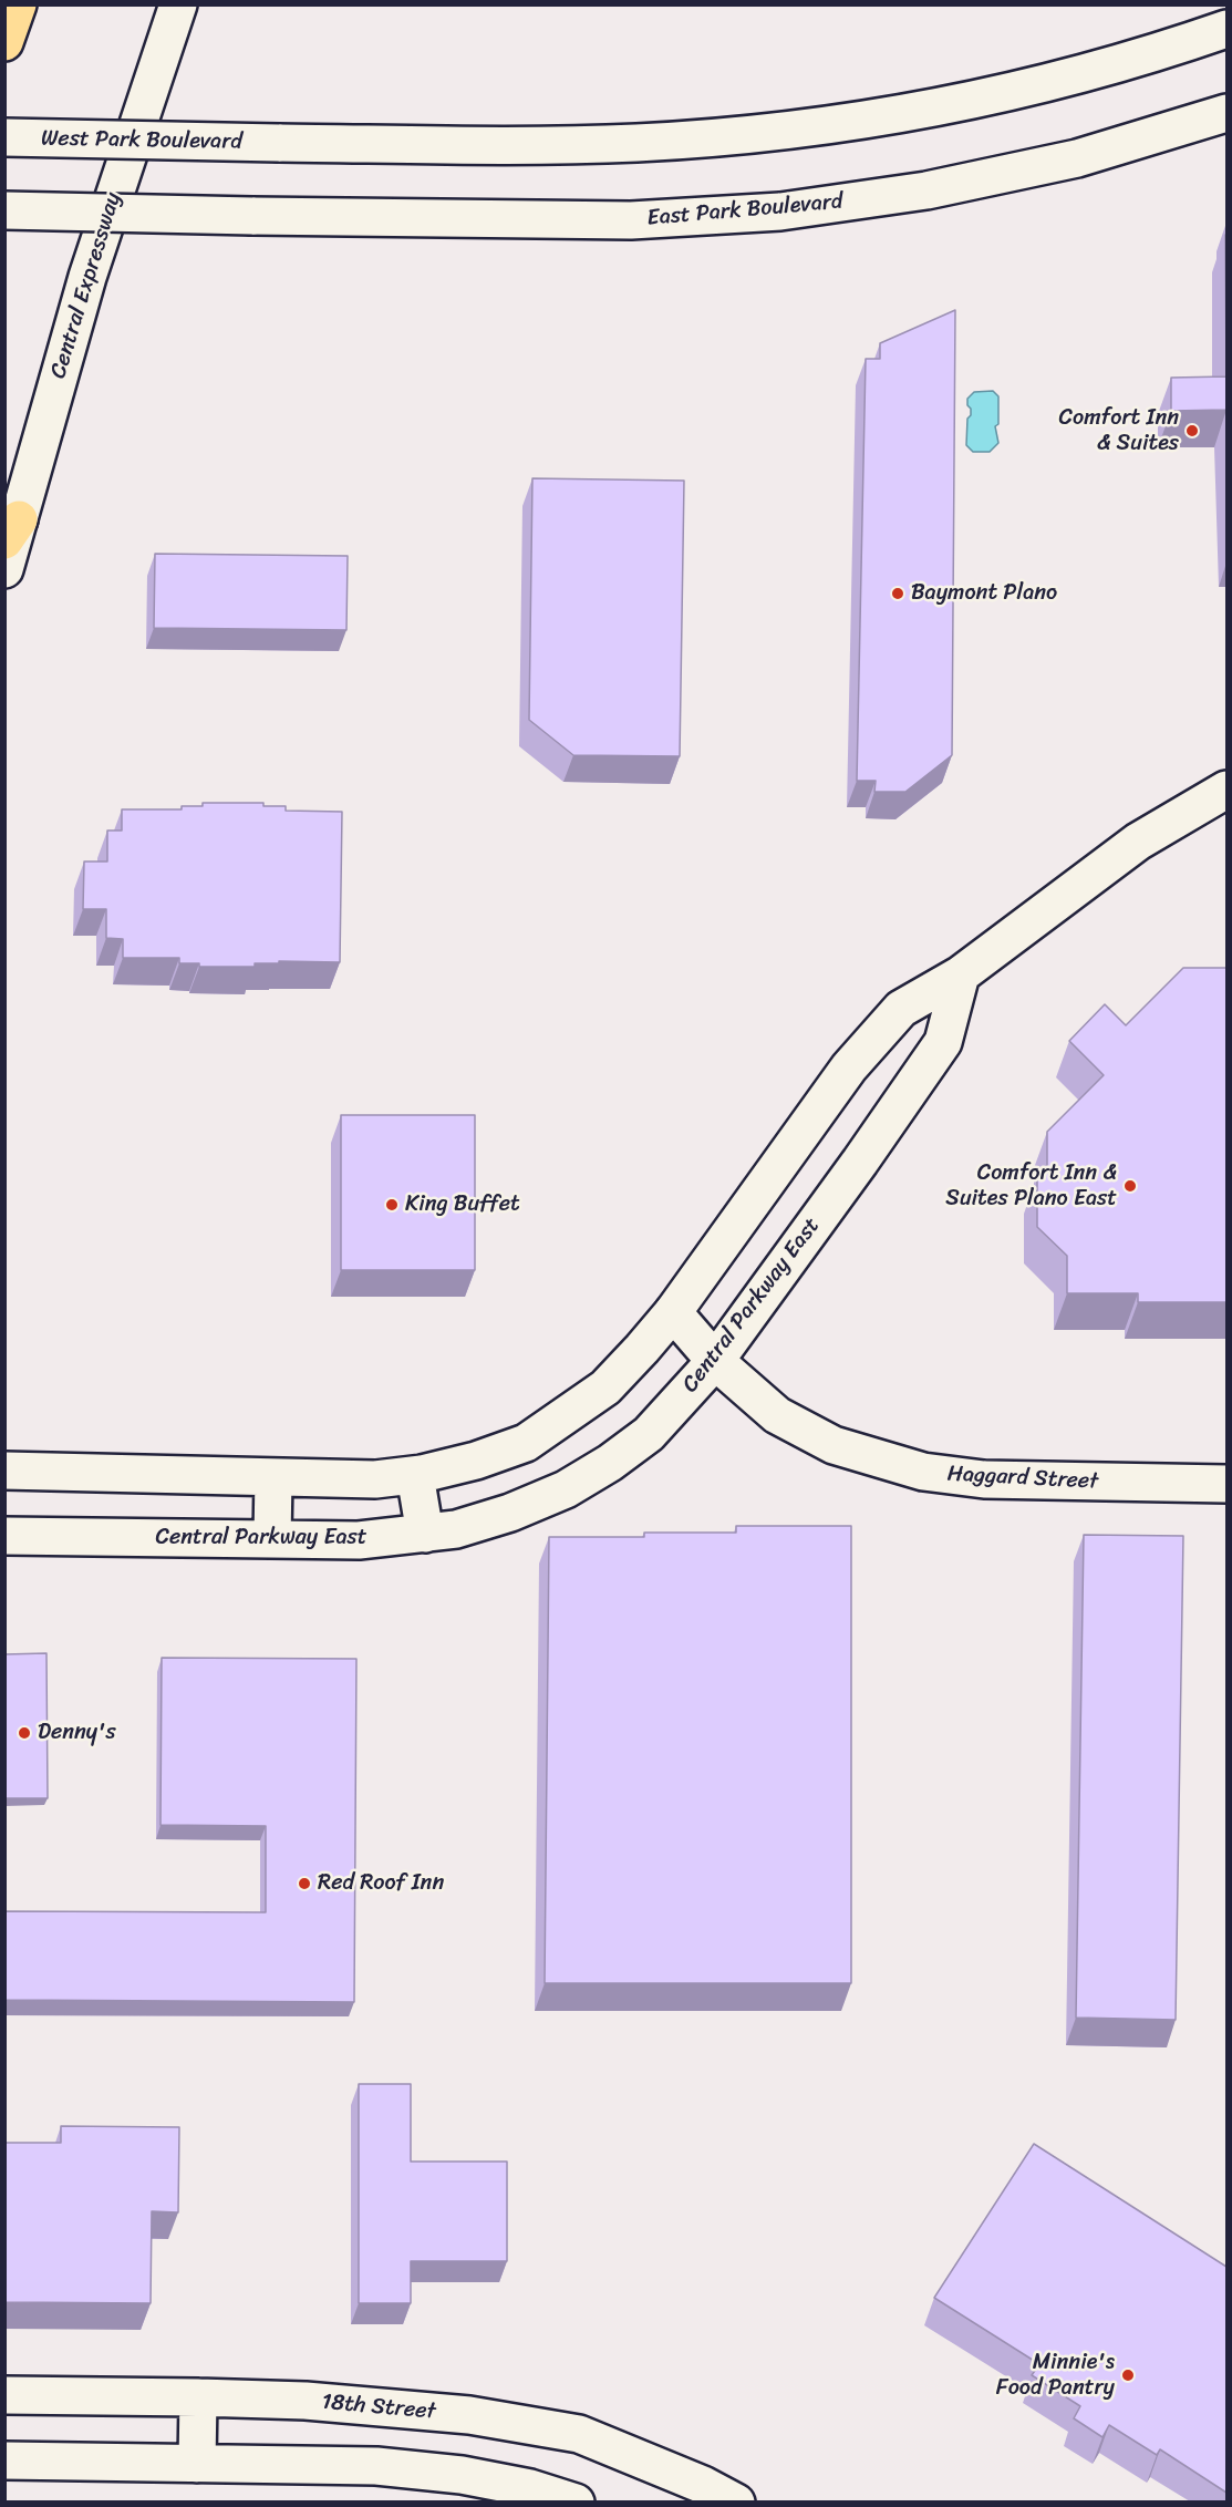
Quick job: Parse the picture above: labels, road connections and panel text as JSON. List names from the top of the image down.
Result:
{
  "streets": {
    "street": [
      "West Park Boulevard",
      "East Park Boulevard",
      "Central Expressway",
      "Central Parkway East",
      "Haggard Street",
      "18th Street"
    ]
  },
  "crossings": [
    ["Central Parkway East", "Haggard Street"]
  ],
  "places": [
    "Comfort Inn & Suites",
    "Baymont Plano",
    "Comfort Inn & Suites Plano East",
    "King Buffet",
    "Denny's",
    "Red Roof Inn",
    "Minnie's Food Pantry"
  ]
}
